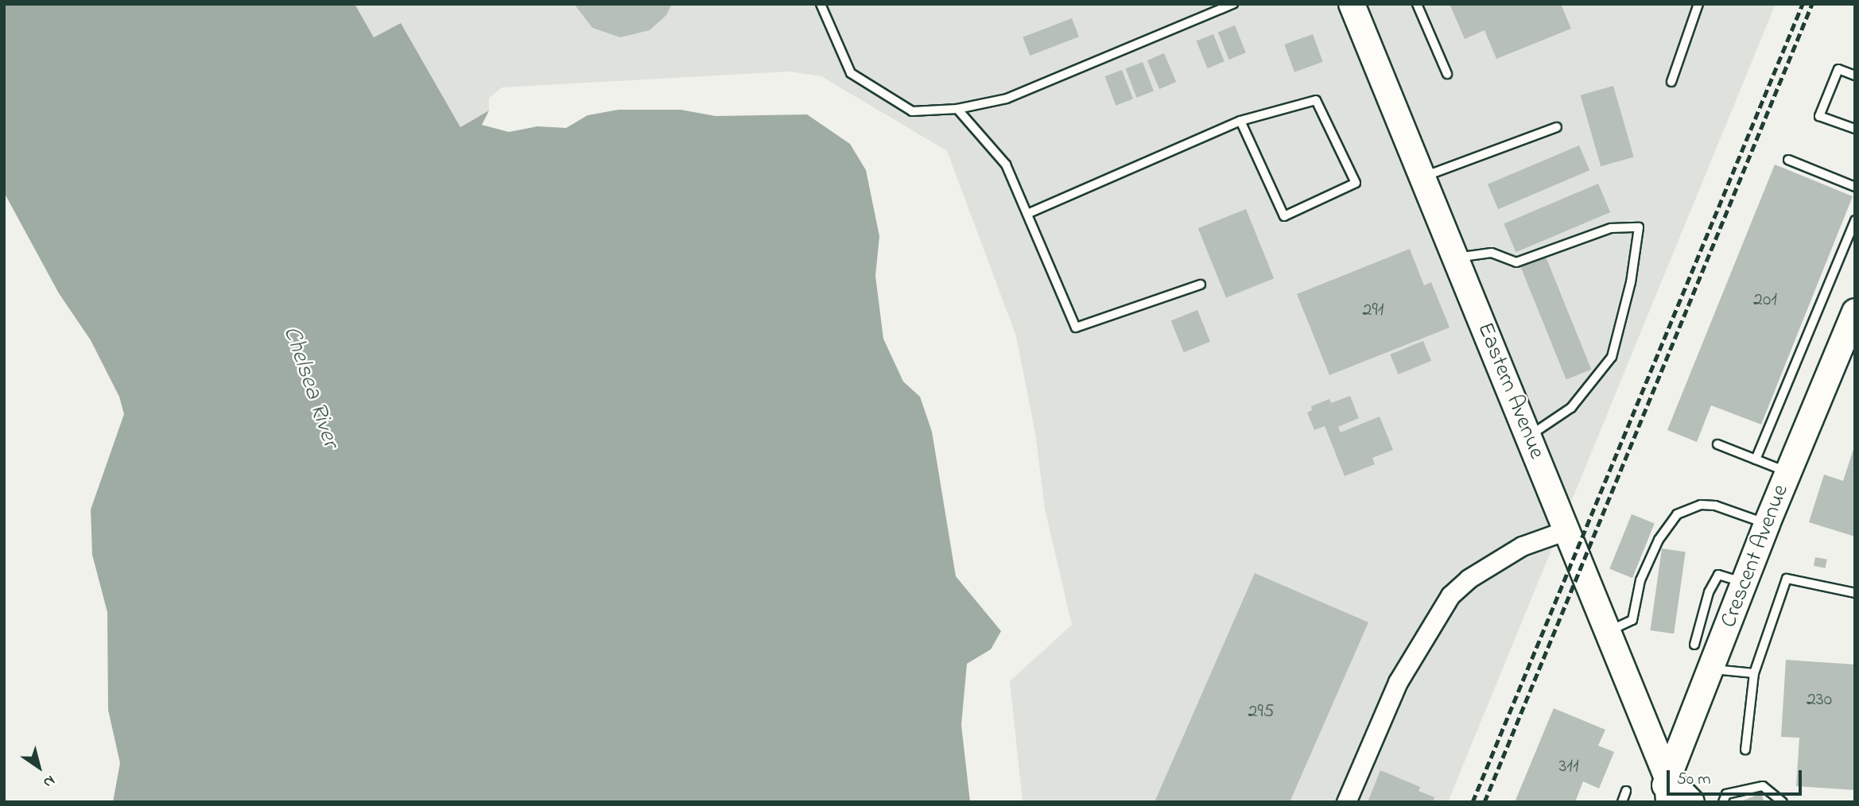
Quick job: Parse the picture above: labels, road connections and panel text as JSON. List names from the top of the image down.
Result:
{
  "streets": {
    "main road": ["Eastern Avenue", "Crescent Avenue"]
  },
  "crossings": [
    ["Eastern Avenue", "Crescent Avenue"]
  ],
  "water": ["Chelsea River"],
  "house_numbers": [
    "201",
    "291",
    "230",
    "295",
    "311"
  ],
  "scale_bar": "50 m",
  "north": "bottom right"
}
